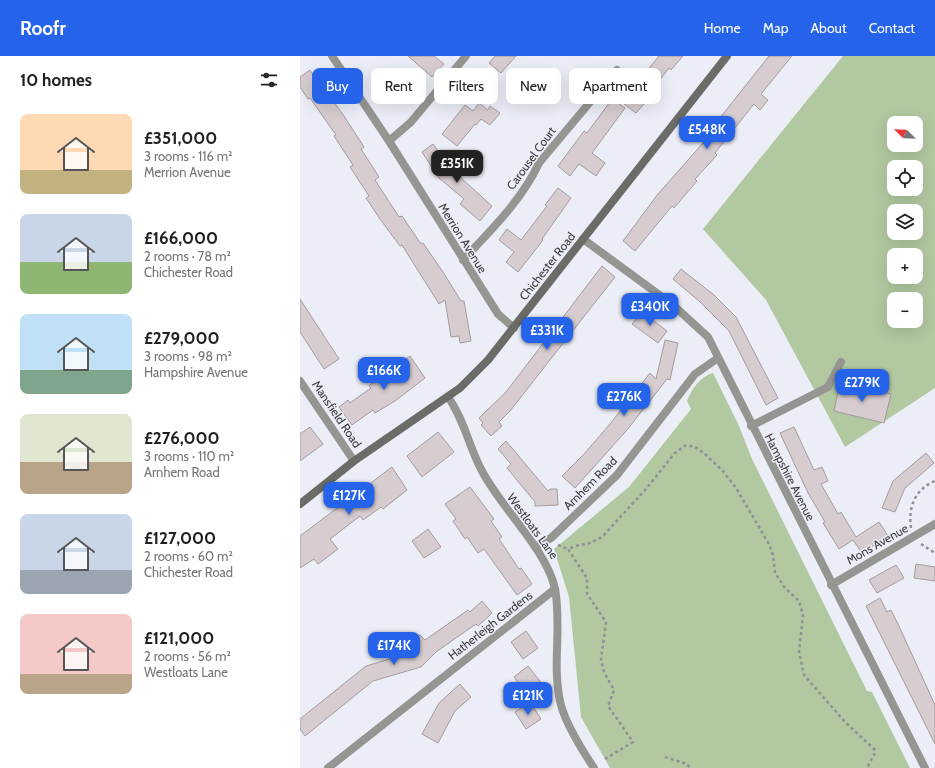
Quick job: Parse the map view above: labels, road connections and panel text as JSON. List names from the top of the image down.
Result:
{
  "streets": {
    "main road": ["Chichester Road"],
    "street": [
      "Carousel Court",
      "Merrion Avenue",
      "Mansfield Road",
      "Hampshire Avenue",
      "Arnhem Road",
      "Westloats Lane",
      "Mons Avenue",
      "Hatherleigh Gardens"
    ]
  },
  "crossings": [
    ["Carousel Court", "Merrion Avenue"],
    ["Merrion Avenue", "Chichester Road"],
    ["Chichester Road", "Mansfield Road"],
    ["Chichester Road", "Hampshire Avenue"],
    ["Chichester Road", "Westloats Lane"],
    ["Hampshire Avenue", "Arnhem Road"],
    ["Hampshire Avenue", "Mons Avenue"],
    ["Arnhem Road", "Westloats Lane"],
    ["Westloats Lane", "Hatherleigh Gardens"]
  ],
  "north": "top left",
  "page": {
    "header": "Roofr",
    "nav": [
      "Home",
      "Map",
      "About",
      "Contact"
    ],
    "heading": "10 homes",
    "chip": [
      "Buy",
      "Rent",
      "Filters",
      "New",
      "Apartment"
    ],
    "list": [
      {
        "name": "£351,000",
        "note": "3 rooms · 116 m² · Merrion Avenue"
      },
      {
        "name": "£166,000",
        "note": "2 rooms · 78 m² · Chichester Road"
      },
      {
        "name": "£279,000",
        "note": "3 rooms · 98 m² · Hampshire Avenue"
      },
      {
        "name": "£276,000",
        "note": "3 rooms · 110 m² · Arnhem Road"
      },
      {
        "name": "£127,000",
        "note": "2 rooms · 60 m² · Chichester Road"
      },
      {
        "name": "£121,000",
        "note": "2 rooms · 56 m² · Westloats Lane"
      }
    ],
    "map_buttons": ["+", "−"],
    "price": [
      "£548K",
      "£351K",
      "£340K",
      "£331K",
      "£166K",
      "£279K",
      "£276K",
      "£127K",
      "£174K",
      "£121K"
    ]
  }
}
